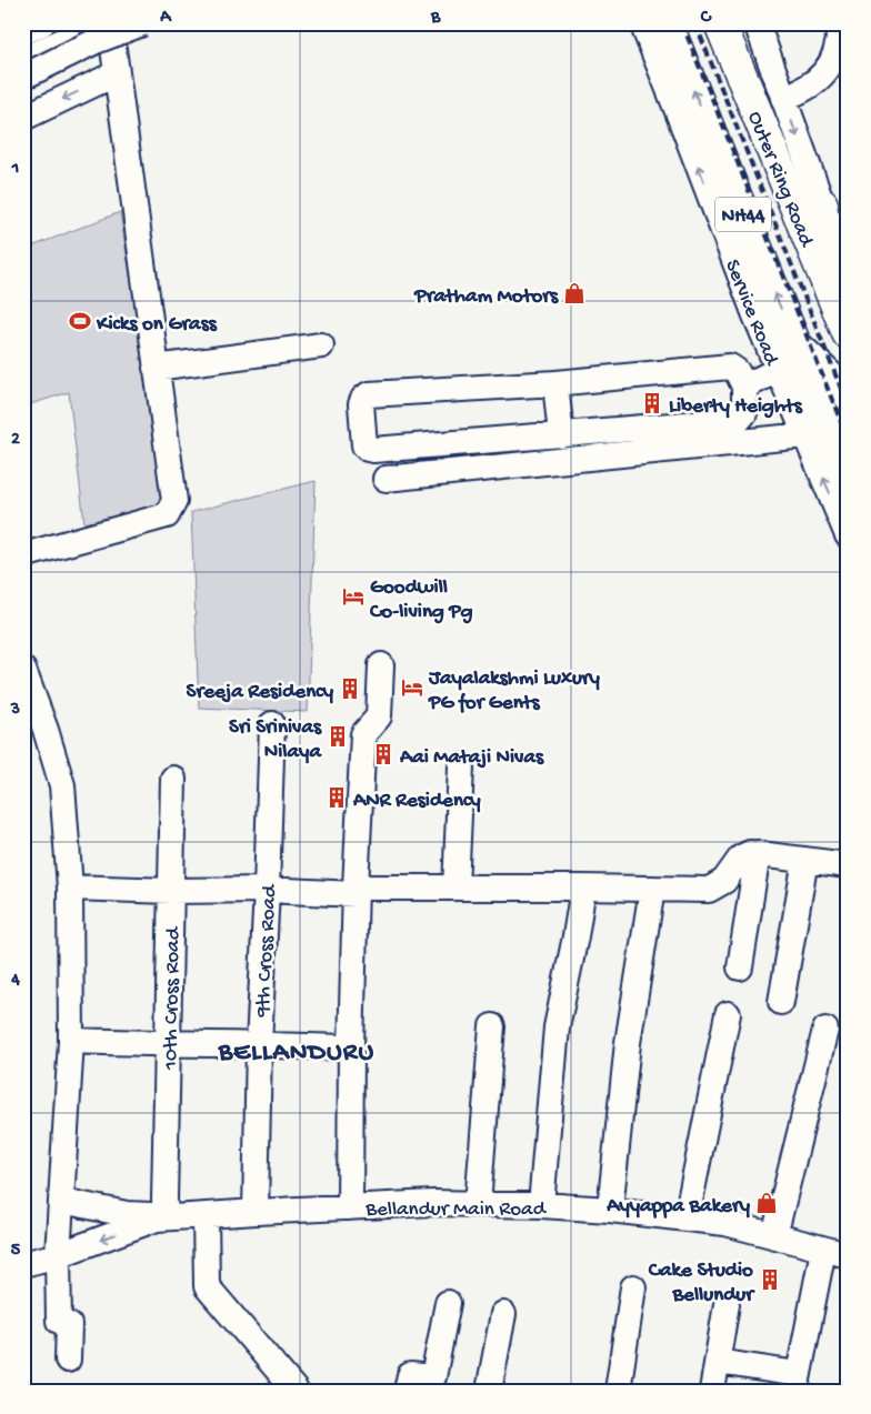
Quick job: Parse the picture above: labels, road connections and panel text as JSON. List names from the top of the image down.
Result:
{
  "streets": {
    "highway": ["Outer Ring Road", "NH44"],
    "street": [
      "Service Road",
      "9th Cross Road",
      "10th Cross Road",
      "Bellandur Main Road"
    ]
  },
  "crossings": [
    ["NH44", "Service Road"],
    ["9th Cross Road", "Bellandur Main Road"],
    ["10th Cross Road", "Bellandur Main Road"]
  ],
  "districts": ["BELLANDURU"],
  "places": {
    "shop": ["Pratham Motors", "Ayyappa Bakery"],
    "sports": ["Kicks on Grass"],
    "building": [
      "Liberty Heights",
      "Sreeja Residency",
      "Sri Srinivas Nilaya",
      "Aai Mataji Nivas",
      "ANR Residency",
      "Cake Studio Bellundur"
    ],
    "hotel": ["Goodwill Co-living Pg", "Jayalakshmi Luxury PG for Gents"]
  },
  "grid": {
    "columns": ["A", "B", "C"],
    "rows": [
      "1",
      "2",
      "3",
      "4",
      "5"
    ]
  }
}
